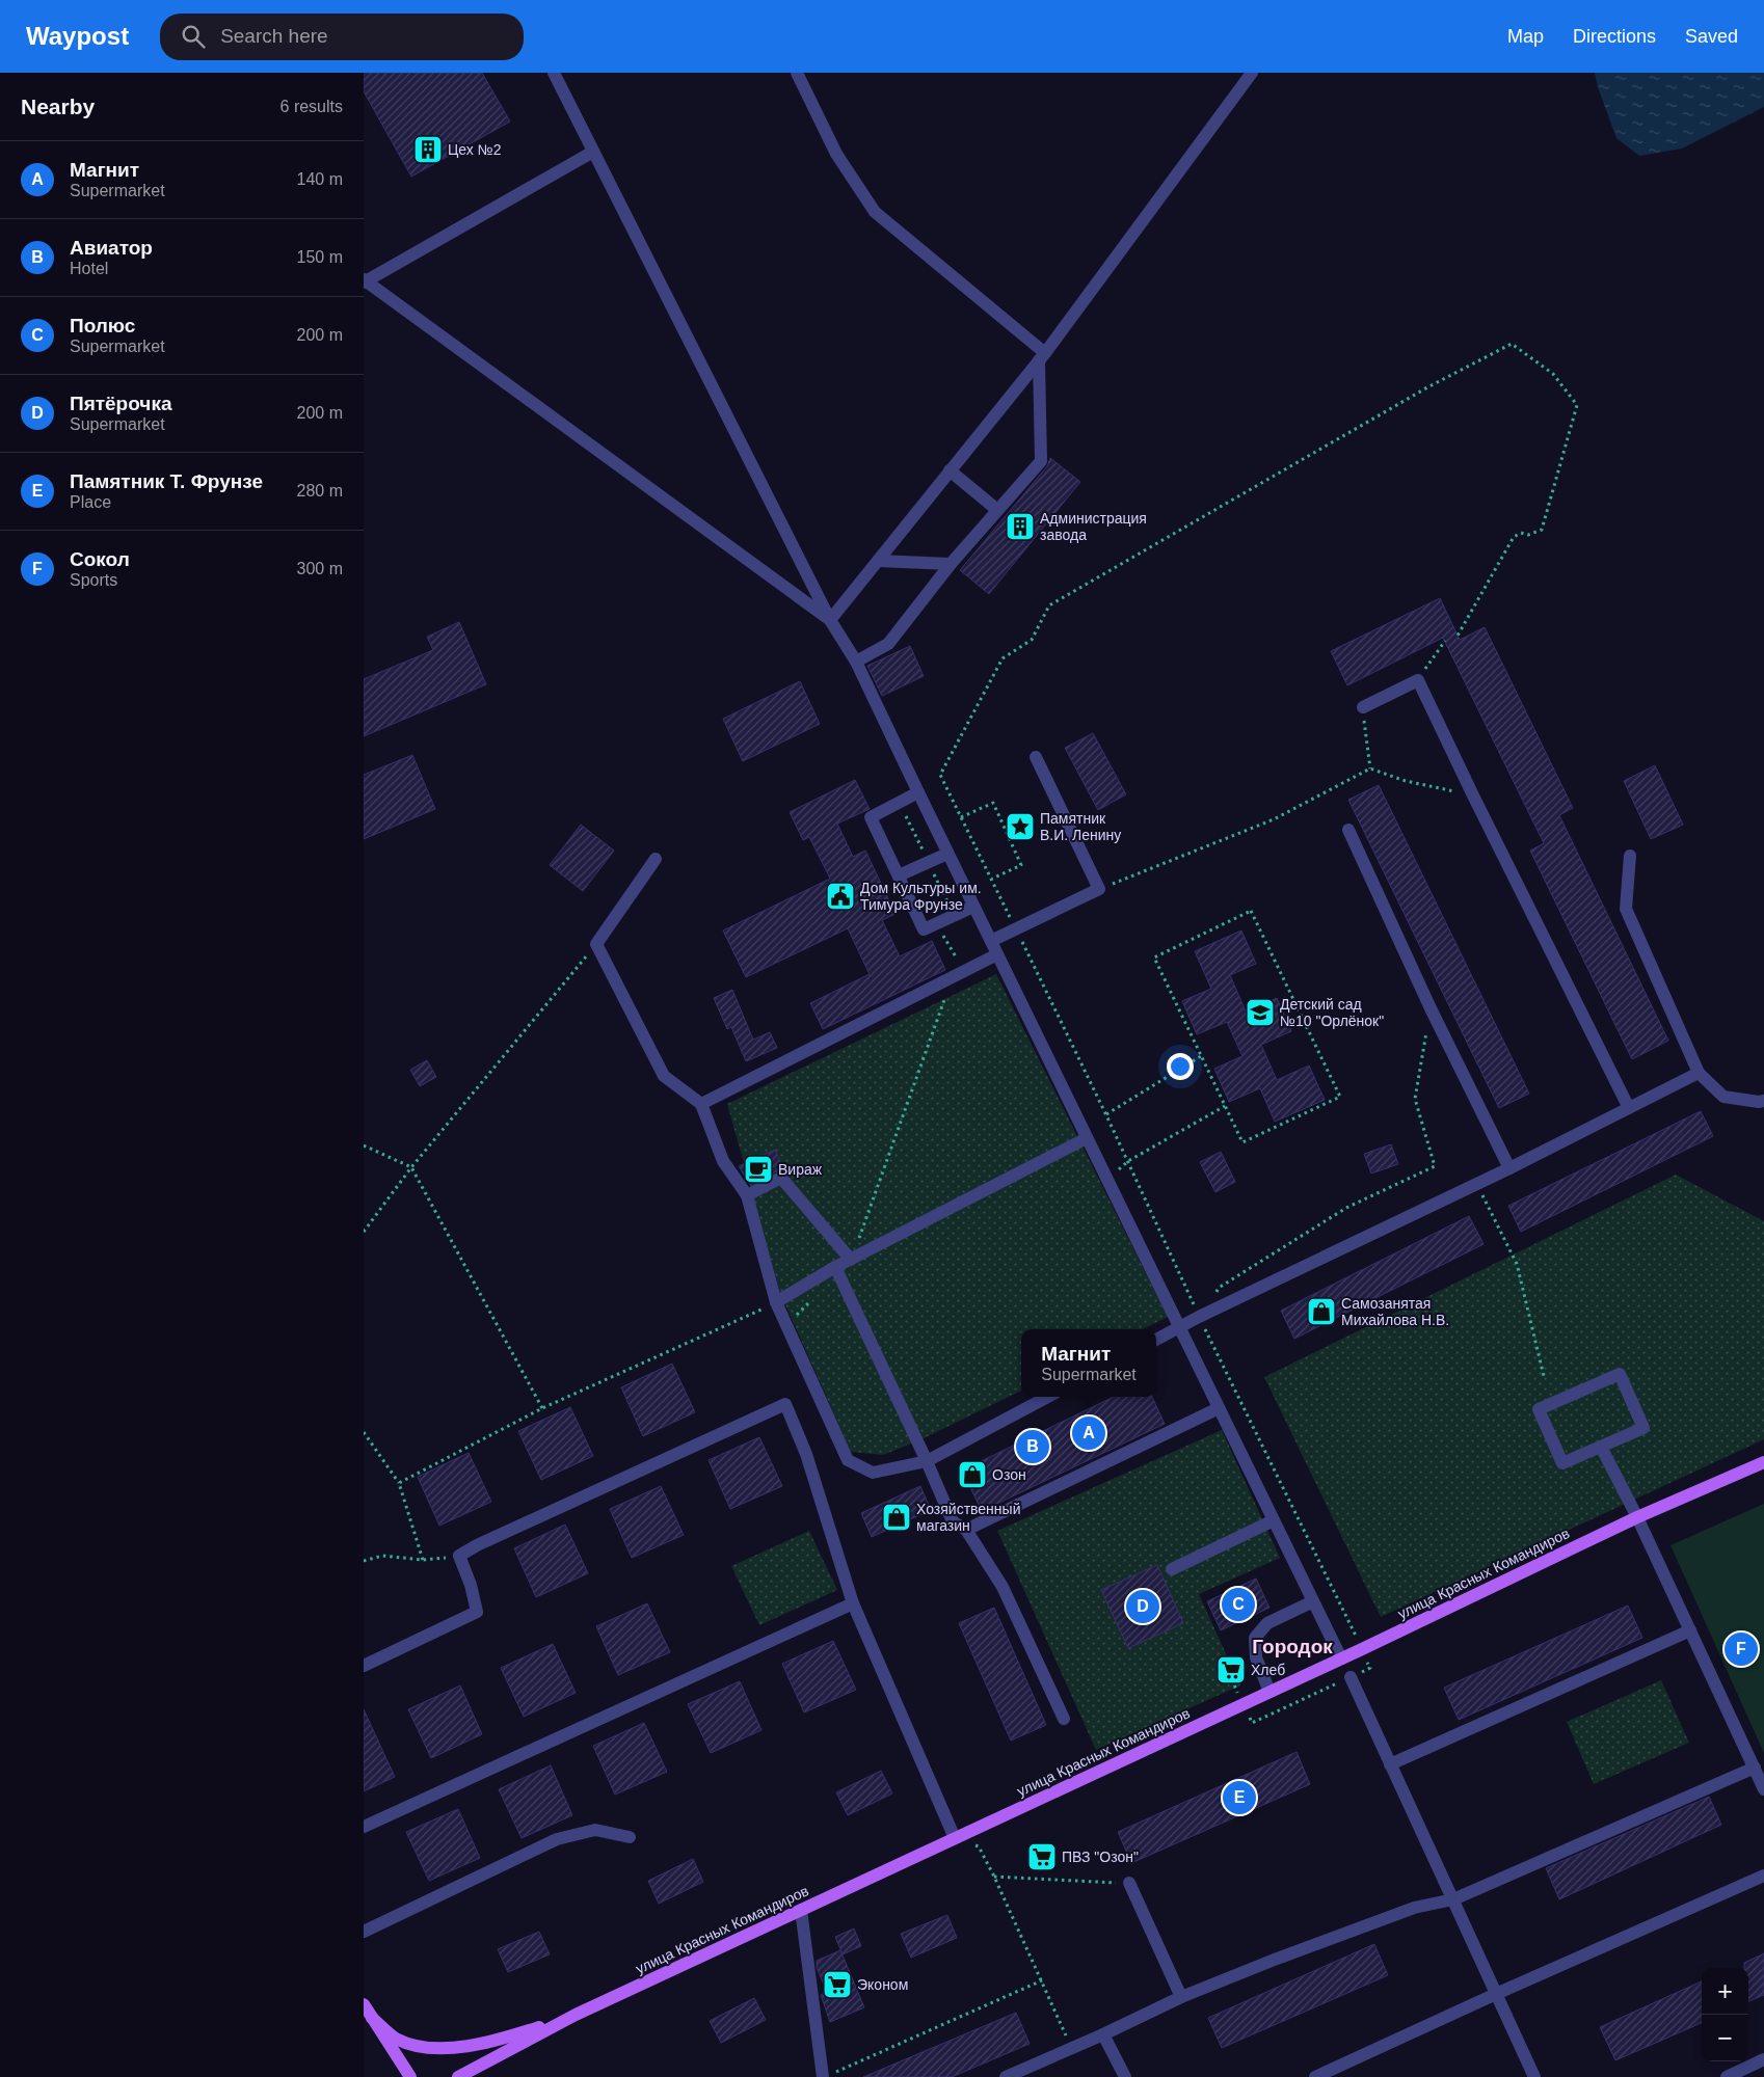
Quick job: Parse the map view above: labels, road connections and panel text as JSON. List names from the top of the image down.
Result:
{
  "streets": {
    "main road": ["улица Красных Командиров"]
  },
  "districts": ["Городок"],
  "places": {
    "building": ["Цех №2", "Администрация завода"],
    "place": ["Памятник В.И. Ленину"],
    "public building": ["Дом Культуры им. Тимура Фрунзе"],
    "school or university": ["Детский сад №10 \"Орлёнок\""],
    "cafe": ["Вираж"],
    "shop": ["Самозанятая Михайлова Н.В.", "Озон", "Хозяйственный магазин"],
    "supermarket": ["Хлеб", "ПВЗ \"Озон\"", "Эконом"]
  },
  "page": {
    "header": "Waypost",
    "search": "Search here",
    "nav": ["Map", "Directions", "Saved"],
    "heading": ["Nearby", "6 results"],
    "list": [
      {
        "mark": "A",
        "name": "Магнит",
        "note": "Supermarket",
        "value": "140 m"
      },
      {
        "mark": "B",
        "name": "Авиатор",
        "note": "Hotel",
        "value": "150 m"
      },
      {
        "mark": "C",
        "name": "Полюс",
        "note": "Supermarket",
        "value": "200 m"
      },
      {
        "mark": "D",
        "name": "Пятёрочка",
        "note": "Supermarket",
        "value": "200 m"
      },
      {
        "mark": "E",
        "name": "Памятник Т. Фрунзе",
        "note": "Place",
        "value": "280 m"
      },
      {
        "mark": "F",
        "name": "Сокол",
        "note": "Sports",
        "value": "300 m"
      }
    ],
    "popup": ["Магнит", "Supermarket"],
    "pins": [
      "A",
      "B",
      "C",
      "D",
      "F",
      "E"
    ],
    "map_buttons": ["+", "−"]
  }
}
